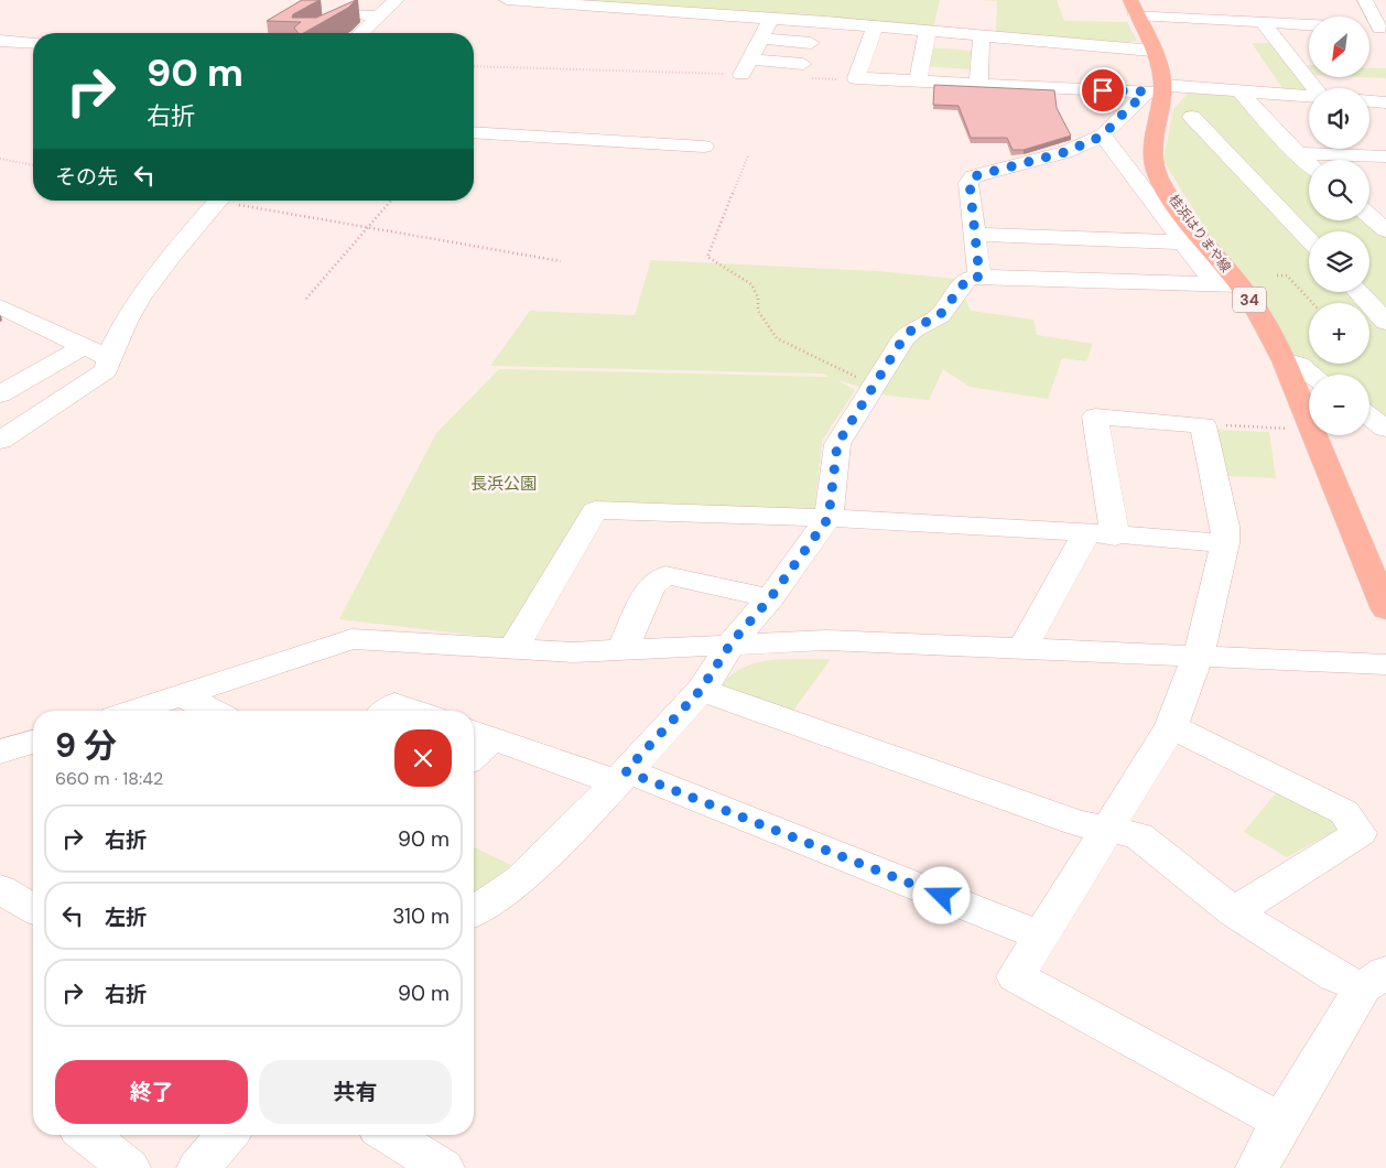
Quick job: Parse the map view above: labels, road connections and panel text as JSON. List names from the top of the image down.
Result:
{
  "streets": {
    "main road": ["桂浜はりまや線", "34"]
  },
  "parks": ["長浜公園"],
  "north": "bottom left",
  "page": {
    "map_buttons": ["+", "−"],
    "turn": ["90 m", "右折"],
    "then": "その先",
    "heading": ["9 分", "660 m · 18:42"],
    "list": [
      {
        "name": "右折",
        "value": "90 m"
      },
      {
        "name": "左折",
        "value": "310 m"
      },
      {
        "name": "右折",
        "value": "90 m"
      }
    ],
    "buttons": ["終了", "共有"]
  }
}
